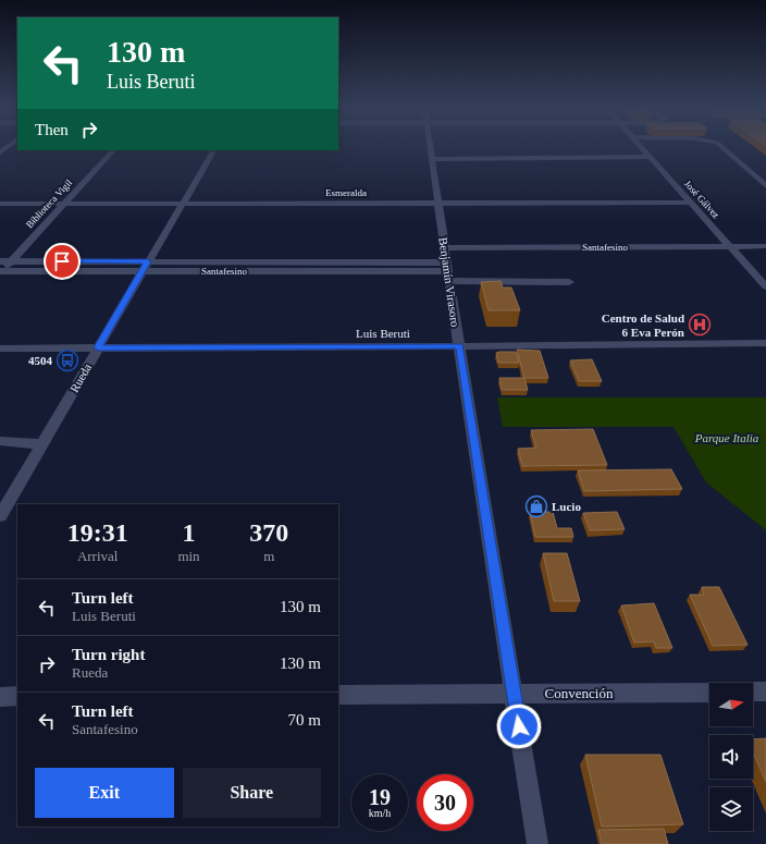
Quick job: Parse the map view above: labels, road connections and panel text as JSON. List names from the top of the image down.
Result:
{
  "streets": {
    "street": [
      "Esmeralda",
      "José Gálvez",
      "Biblioteca Vigil",
      "Santafesino",
      "Benjamín Virasoro",
      "Luis Beruti",
      "Rueda",
      "Convención"
    ]
  },
  "crossings": [
    ["Esmeralda", "José Gálvez"],
    ["Esmeralda", "Biblioteca Vigil"],
    ["Esmeralda", "Benjamín Virasoro"],
    ["Esmeralda", "Rueda"],
    ["José Gálvez", "Santafesino"],
    ["Biblioteca Vigil", "Santafesino"],
    ["Santafesino", "Benjamín Virasoro"],
    ["Santafesino", "Rueda"],
    ["Benjamín Virasoro", "Luis Beruti"],
    ["Benjamín Virasoro", "Convención"],
    ["Luis Beruti", "Rueda"]
  ],
  "parks": ["Parque Italia"],
  "places": {
    "hospital": ["Centro de Salud 6 Eva Perón"],
    "bus stop": ["4504"],
    "shop": ["Lucio"]
  },
  "north": "right",
  "page": {
    "turn": ["130 m", "Luis Beruti"],
    "then": "Then",
    "eta": [
      "19:31",
      "Arrival",
      "1",
      "min",
      "370",
      "m"
    ],
    "list": [
      {
        "name": "Turn left",
        "note": "Luis Beruti",
        "value": "130 m"
      },
      {
        "name": "Turn right",
        "note": "Rueda",
        "value": "130 m"
      },
      {
        "name": "Turn left",
        "note": "Santafesino",
        "value": "70 m"
      }
    ],
    "buttons": ["Exit", "Share"],
    "speed": "19 km/h",
    "limit": "30"
  }
}
